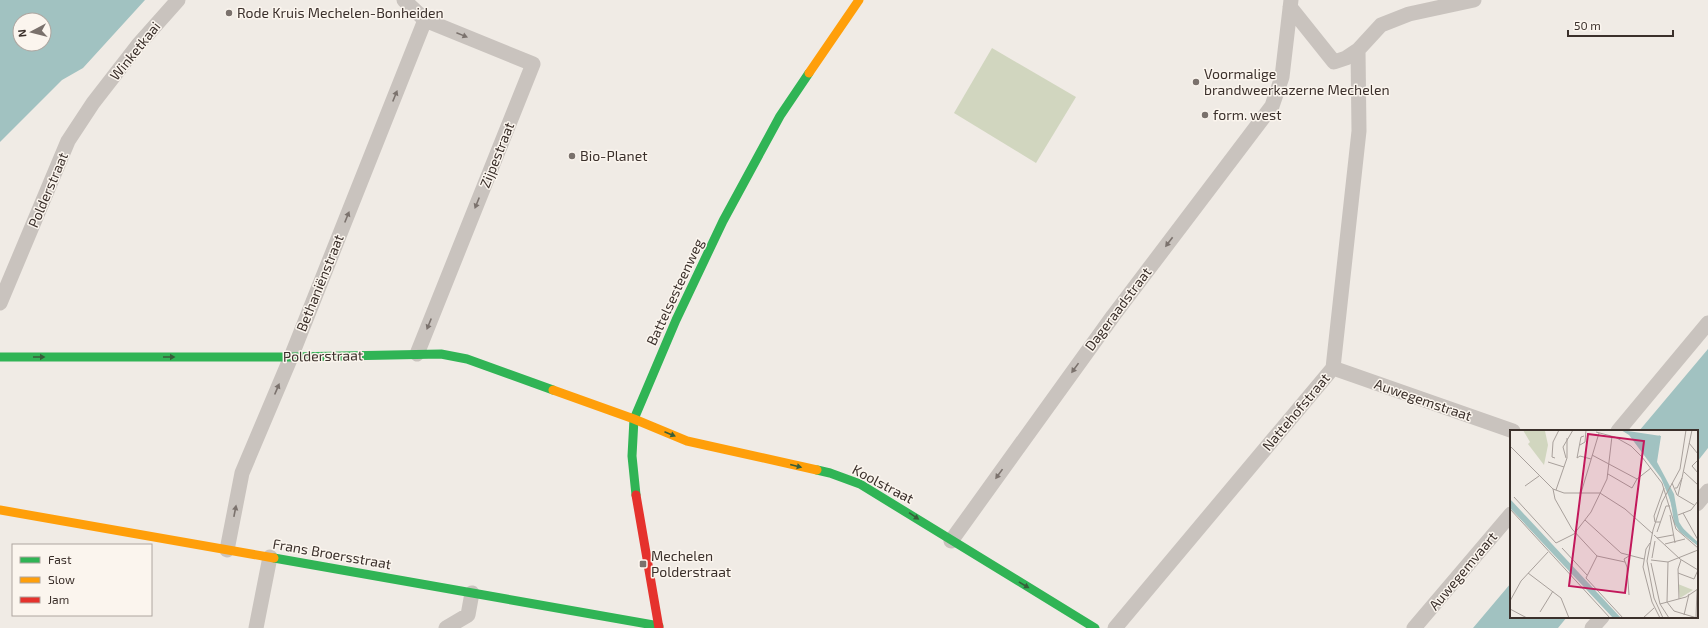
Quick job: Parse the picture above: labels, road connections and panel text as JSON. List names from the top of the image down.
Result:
{
  "streets": {
    "street": [
      "Winketkaai",
      "Zijpestraat",
      "Polderstraat",
      "Bethaniënstraat",
      "Battelsesteenweg",
      "Dageraadstraat",
      "Auwegemstraat",
      "Nattehofstraat",
      "Koolstraat",
      "Frans Broersstraat",
      "Auwegemvaart"
    ]
  },
  "crossings": [
    ["Winketkaai", "Polderstraat"],
    ["Zijpestraat", "Polderstraat"],
    ["Zijpestraat", "Bethaniënstraat"],
    ["Polderstraat", "Bethaniënstraat"],
    ["Polderstraat", "Battelsesteenweg"],
    ["Polderstraat", "Koolstraat"],
    ["Bethaniënstraat", "Frans Broersstraat"],
    ["Battelsesteenweg", "Koolstraat"],
    ["Battelsesteenweg", "Frans Broersstraat"],
    ["Dageraadstraat", "Koolstraat"],
    ["Auwegemstraat", "Nattehofstraat"]
  ],
  "one_way": ["Bethaniënstraat", "Dageraadstraat", "Koolstraat"],
  "places": {
    "other": [
      "Rode Kruis Mechelen-Bonheiden",
      "Voormalige brandweerkazerne Mechelen",
      "form. west",
      "Bio-Planet"
    ],
    "transit": ["Mechelen Polderstraat"]
  },
  "legend": ["Fast", "Slow", "Jam"],
  "scale_bar": "50 m",
  "north": "left"
}
